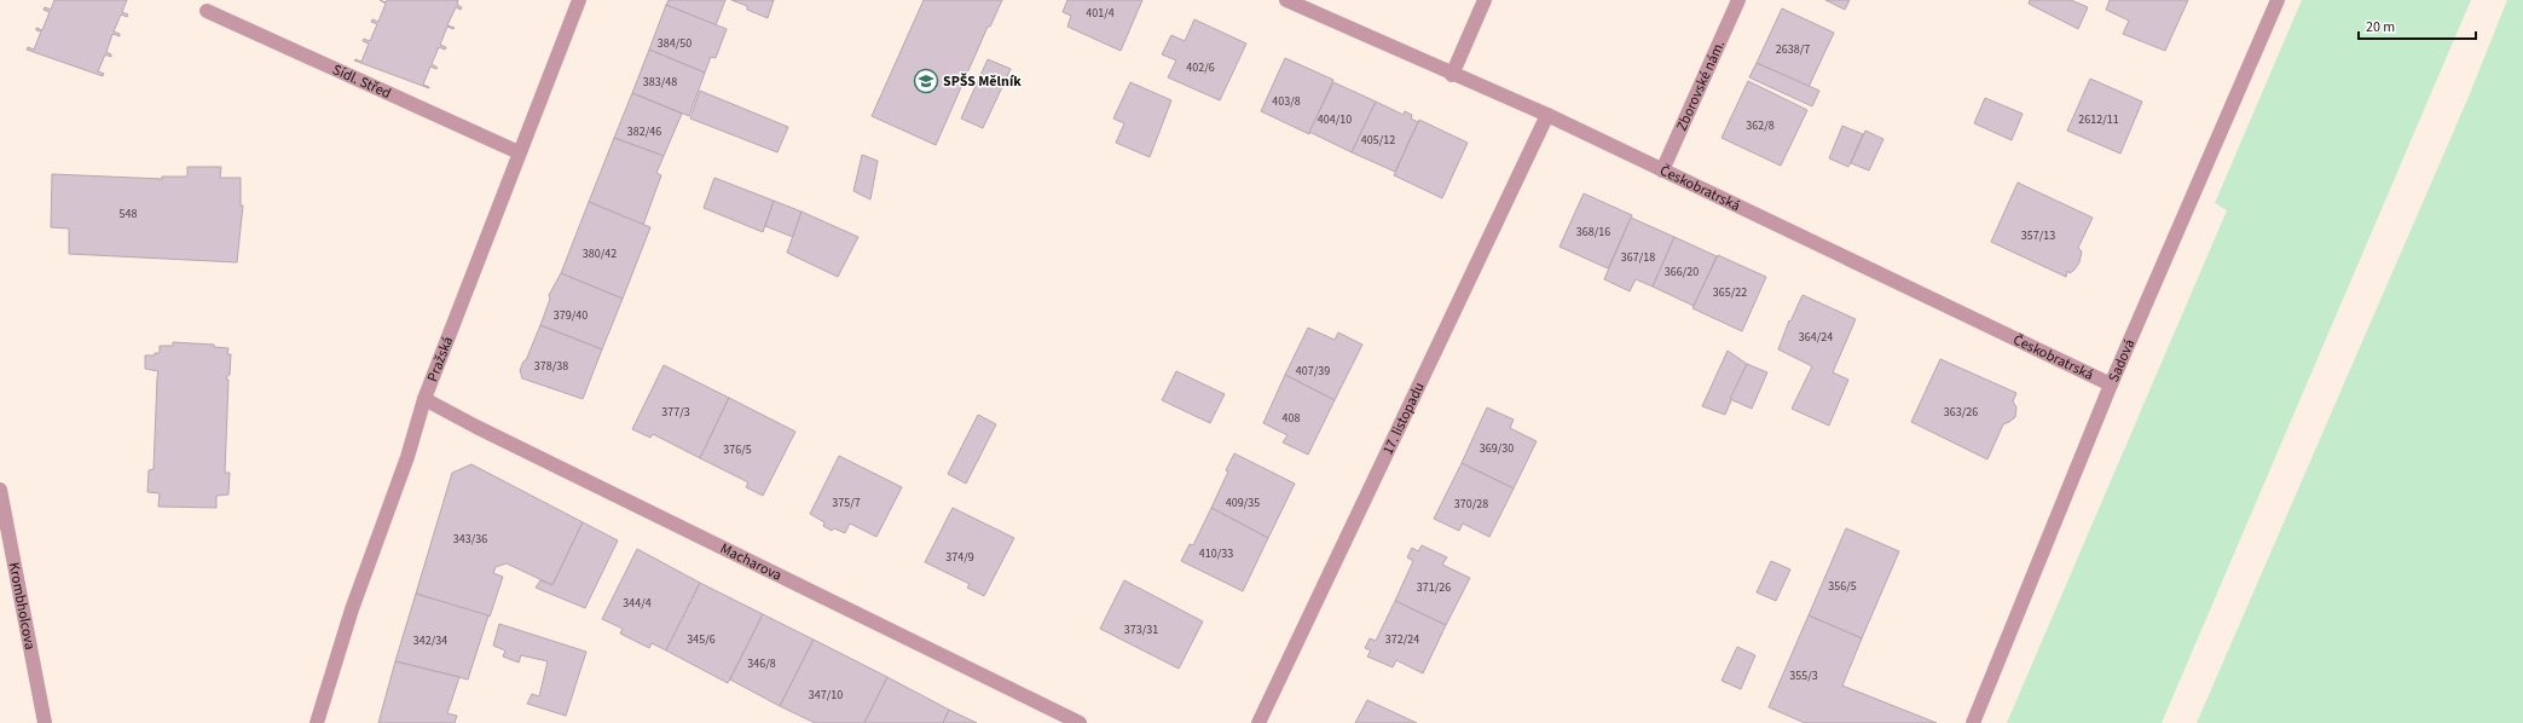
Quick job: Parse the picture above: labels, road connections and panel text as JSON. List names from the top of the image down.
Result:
{
  "streets": {
    "street": [
      "Sídl. Střed",
      "Zborovské nám.",
      "Českobratrská",
      "Pražská",
      "Sadová",
      "17. listopadu",
      "Macharova",
      "Krombholcova"
    ]
  },
  "crossings": [
    ["Sídl. Střed", "Pražská"],
    ["Zborovské nám.", "Českobratrská"],
    ["Českobratrská", "Sadová"],
    ["Českobratrská", "17. listopadu"],
    ["Pražská", "Macharova"]
  ],
  "places": {
    "school or university": ["SPŠS Mělník"]
  },
  "house_numbers": [
    "401/4",
    "384/50",
    "2638/7",
    "402/6",
    "383/48",
    "403/8",
    "404/10",
    "2612/11",
    "362/8",
    "382/46",
    "405/12",
    "548",
    "368/16",
    "357/13",
    "380/42",
    "367/18",
    "366/20",
    "365/22",
    "379/40",
    "364/24",
    "378/38",
    "407/39",
    "377/3",
    "363/26",
    "408",
    "369/30",
    "376/5",
    "375/7",
    "409/35",
    "370/28",
    "343/36",
    "410/33",
    "374/9",
    "356/5",
    "371/26",
    "344/4",
    "373/31",
    "345/6",
    "372/24",
    "342/34",
    "346/8",
    "355/3",
    "347/10"
  ],
  "scale_bar": "20 m"
}
